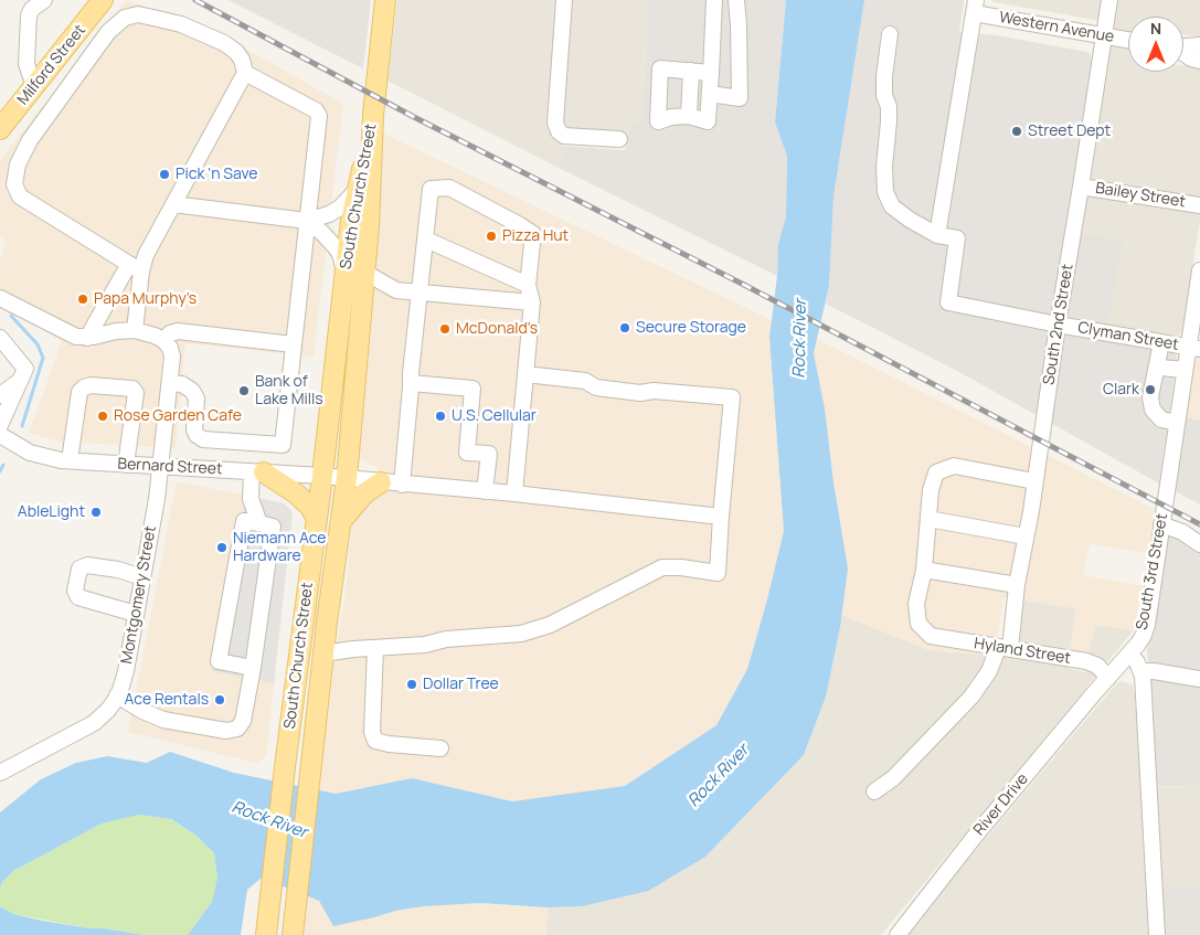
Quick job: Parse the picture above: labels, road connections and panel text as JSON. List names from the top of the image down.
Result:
{
  "streets": {
    "main road": ["Milford Street", "South Church Street"],
    "street": [
      "Western Avenue",
      "Bailey Street",
      "South 2nd Street",
      "Clyman Street",
      "Bernard Street",
      "South 3rd Street",
      "Montgomery Street",
      "Hyland Street",
      "River Drive"
    ]
  },
  "crossings": [
    ["Western Avenue", "South 2nd Street"],
    ["Bailey Street", "South 2nd Street"],
    ["South Church Street", "Bernard Street"],
    ["South 2nd Street", "Clyman Street"],
    ["South 2nd Street", "Hyland Street"],
    ["Clyman Street", "South 3rd Street"],
    ["Bernard Street", "Montgomery Street"],
    ["South 3rd Street", "Hyland Street"],
    ["South 3rd Street", "River Drive"],
    ["Hyland Street", "River Drive"]
  ],
  "water": ["Rock River"],
  "places": [
    "Street Dept",
    "Pick 'n Save",
    "Pizza Hut",
    "Papa Murphy's",
    "Secure Storage",
    "McDonald's",
    "Clark",
    "Bank of Lake Mills",
    "Rose Garden Cafe",
    "U.S. Cellular",
    "AbleLight",
    "Niemann Ace Hardware",
    "Dollar Tree",
    "Ace Rentals"
  ],
  "north": "top"
}
